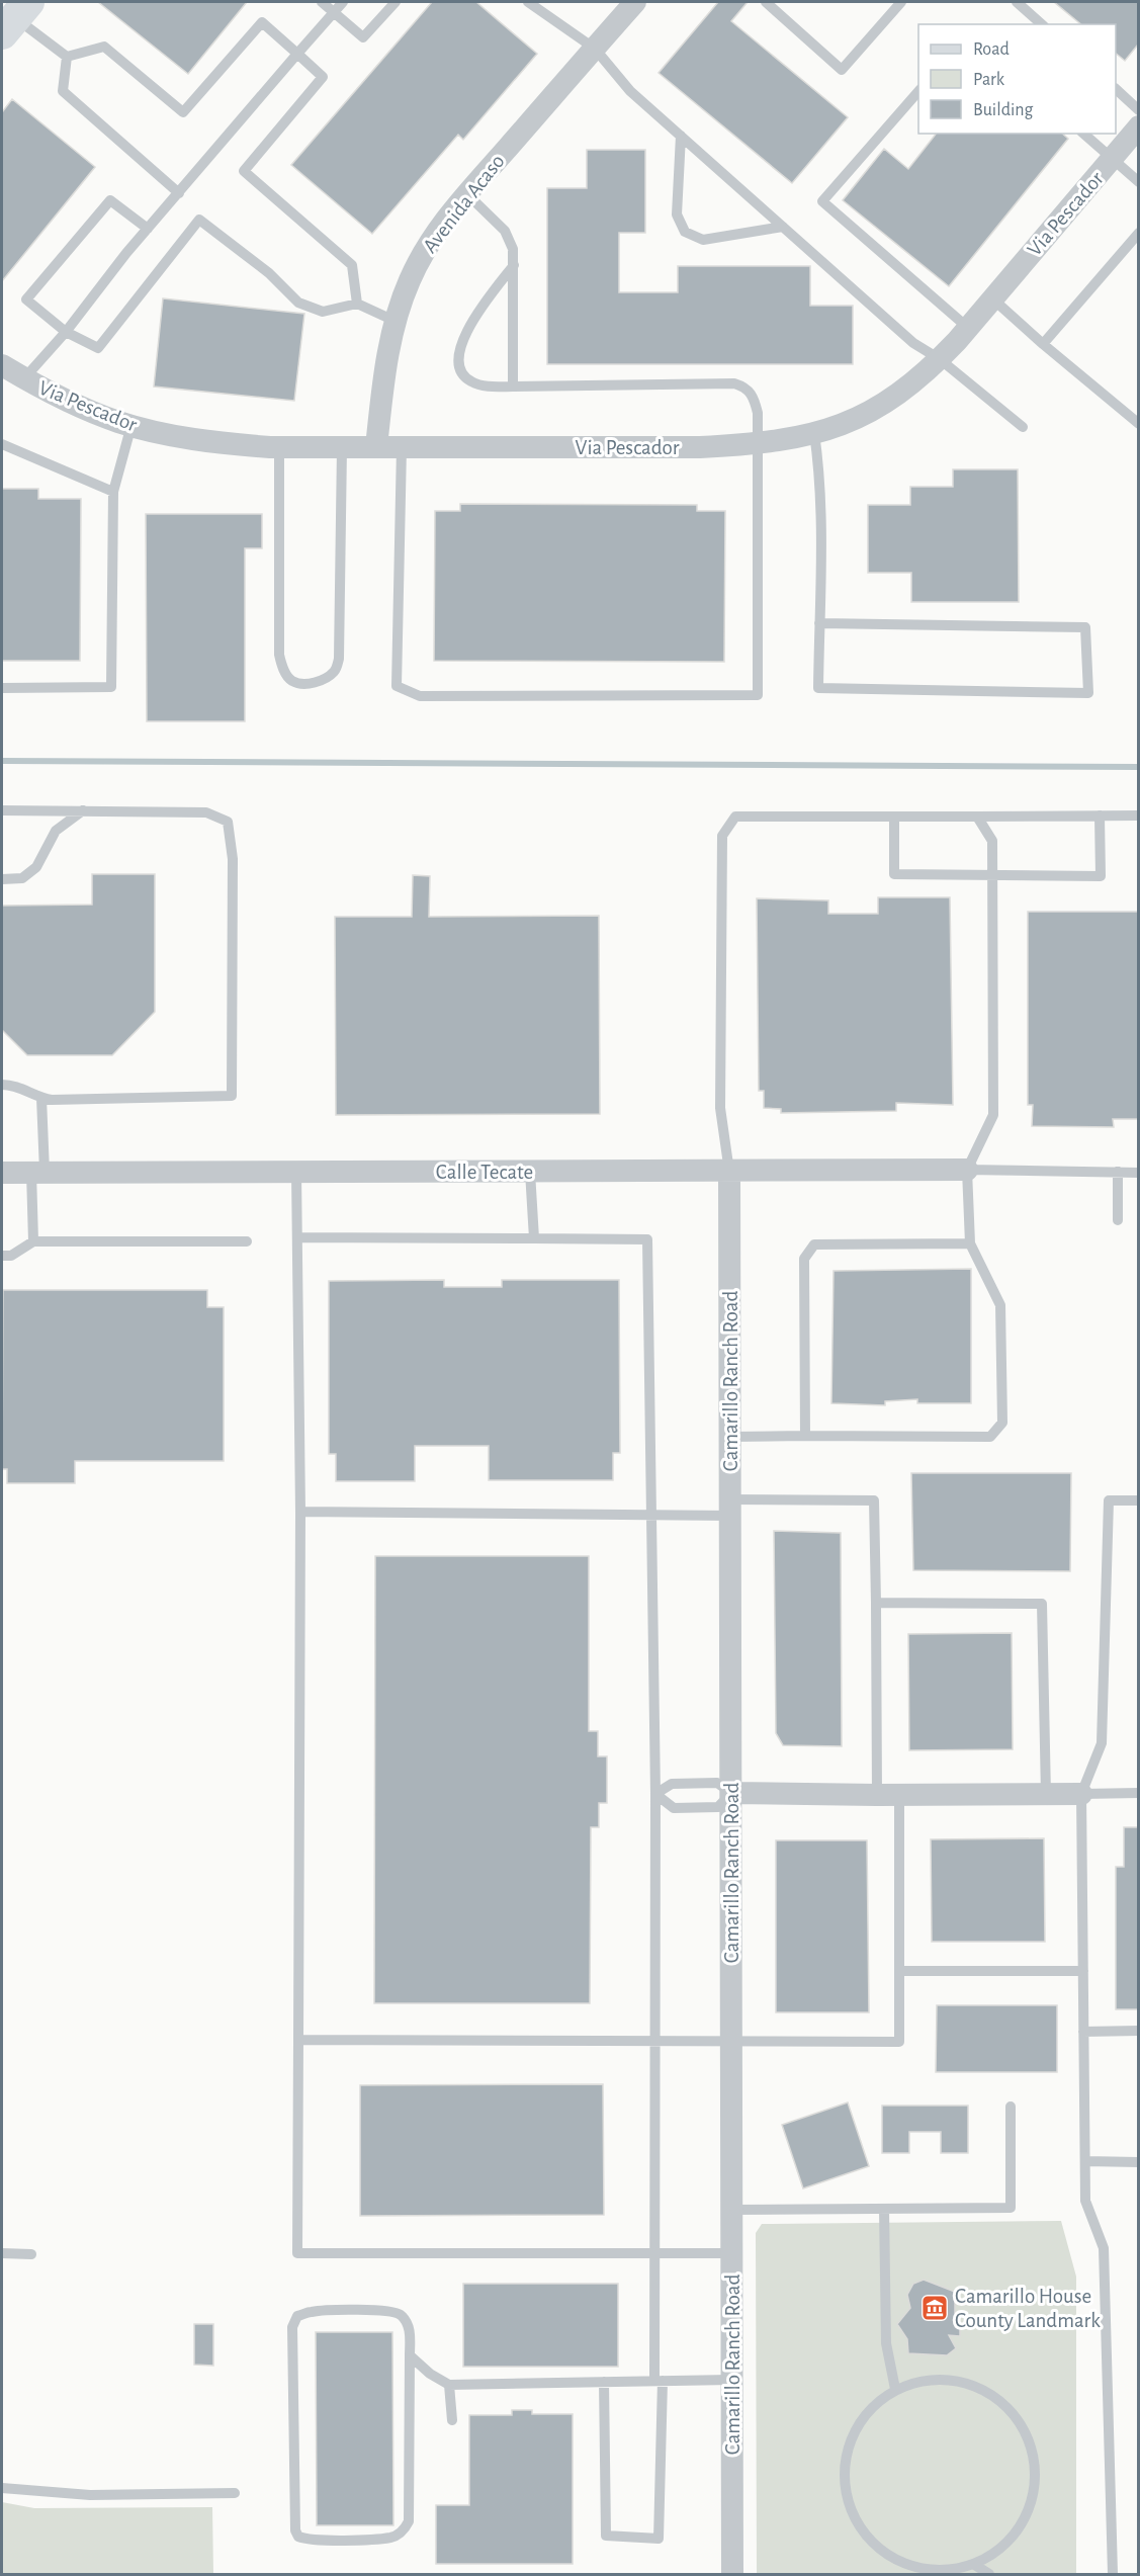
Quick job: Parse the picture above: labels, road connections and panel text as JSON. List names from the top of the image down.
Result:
{
  "streets": {
    "street": [
      "Avenida Acaso",
      "Via Pescador",
      "Calle Tecate",
      "Camarillo Ranch Road"
    ]
  },
  "crossings": [
    ["Avenida Acaso", "Via Pescador"],
    ["Calle Tecate", "Camarillo Ranch Road"]
  ],
  "places": {
    "museum": ["Camarillo House County Landmark"]
  },
  "legend": ["Road", "Park", "Building"]
}
